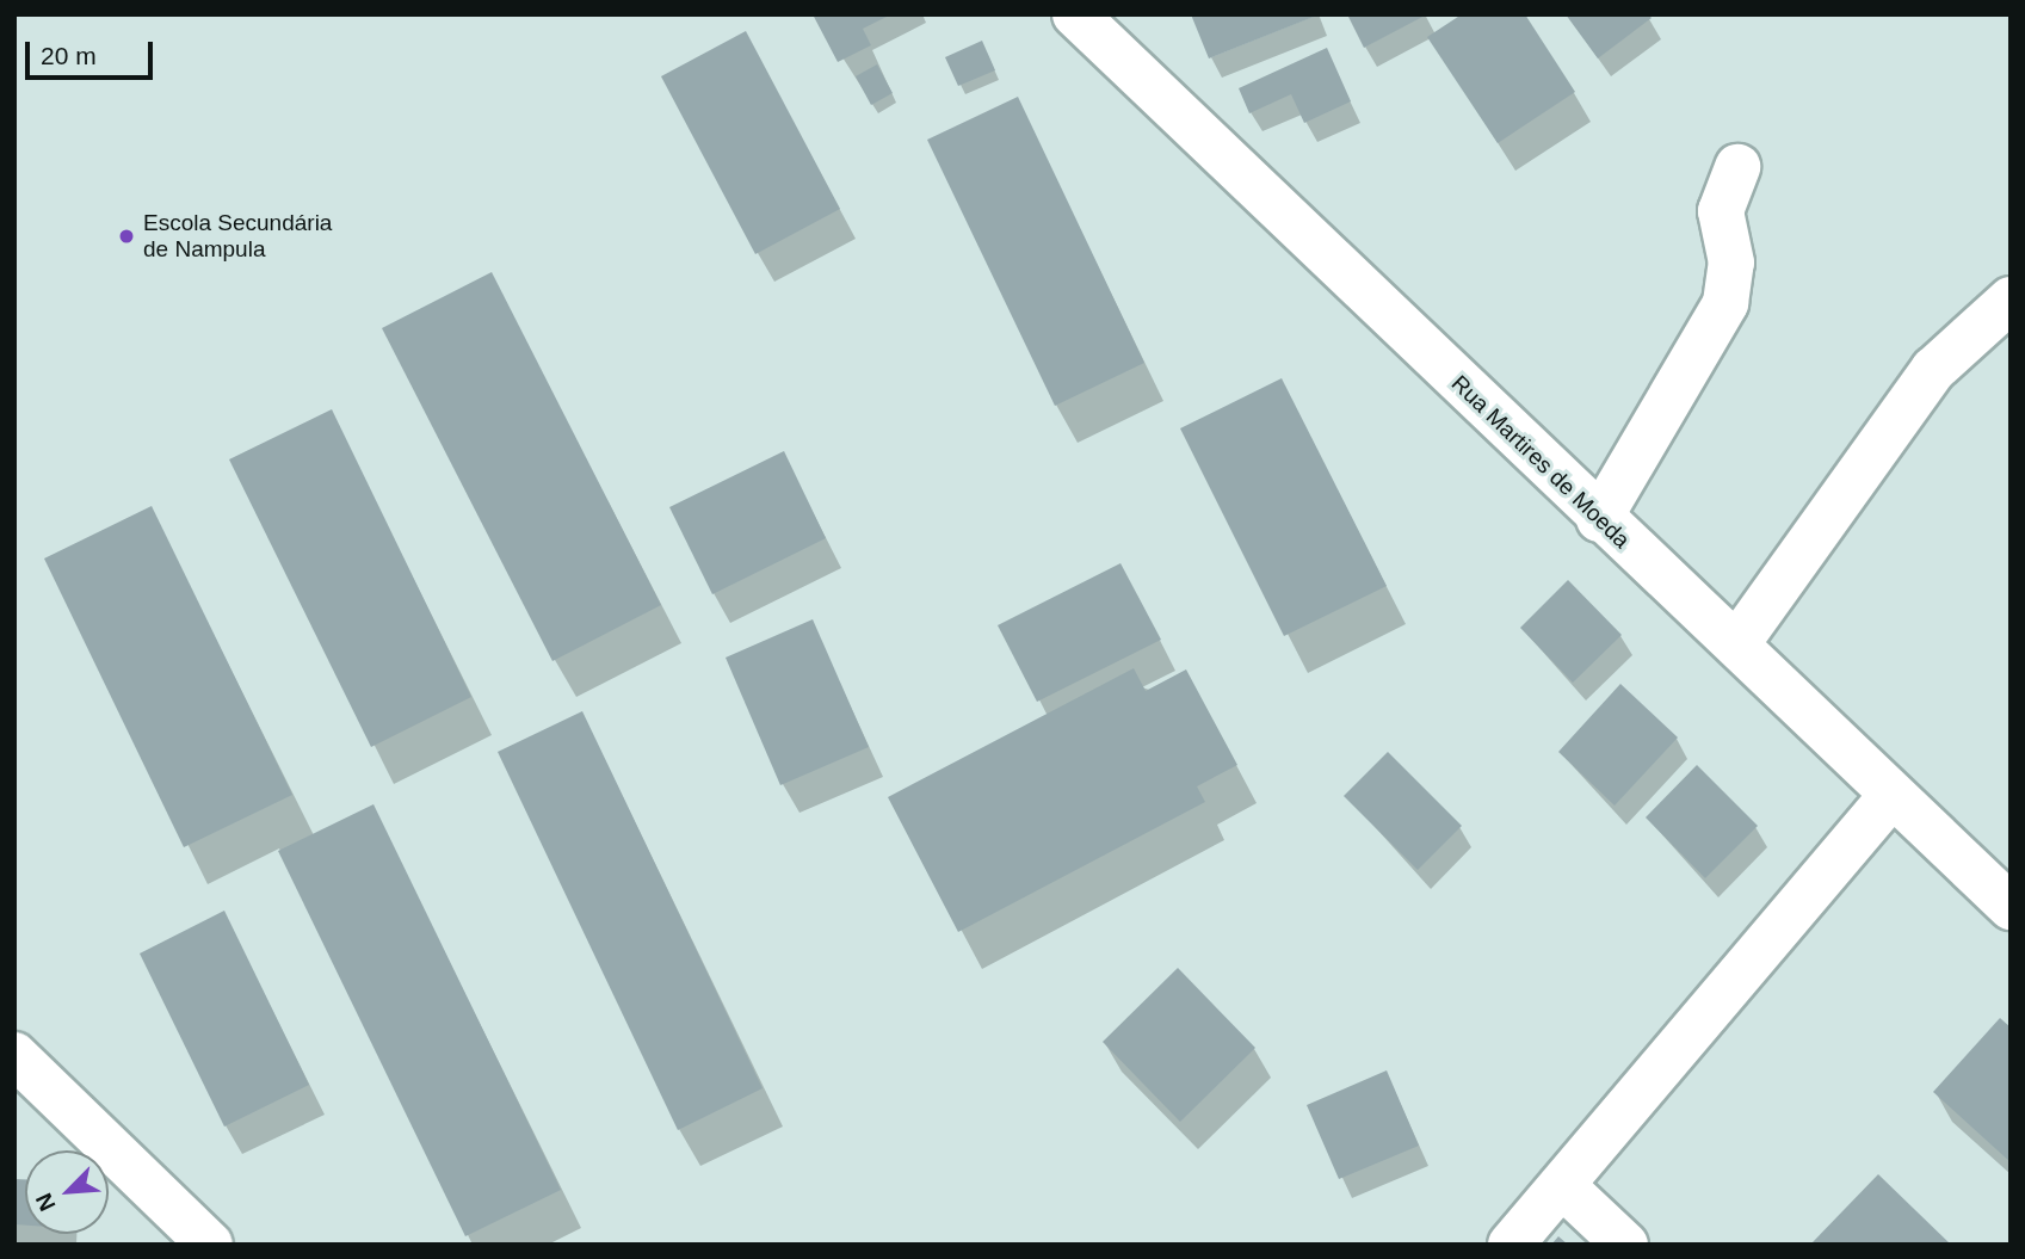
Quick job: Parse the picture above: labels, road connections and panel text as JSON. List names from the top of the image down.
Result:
{
  "streets": {
    "street": ["Rua Martires de Moeda"]
  },
  "places": ["Escola Secundária de Nampula"],
  "scale_bar": "20 m",
  "north": "bottom left"
}
